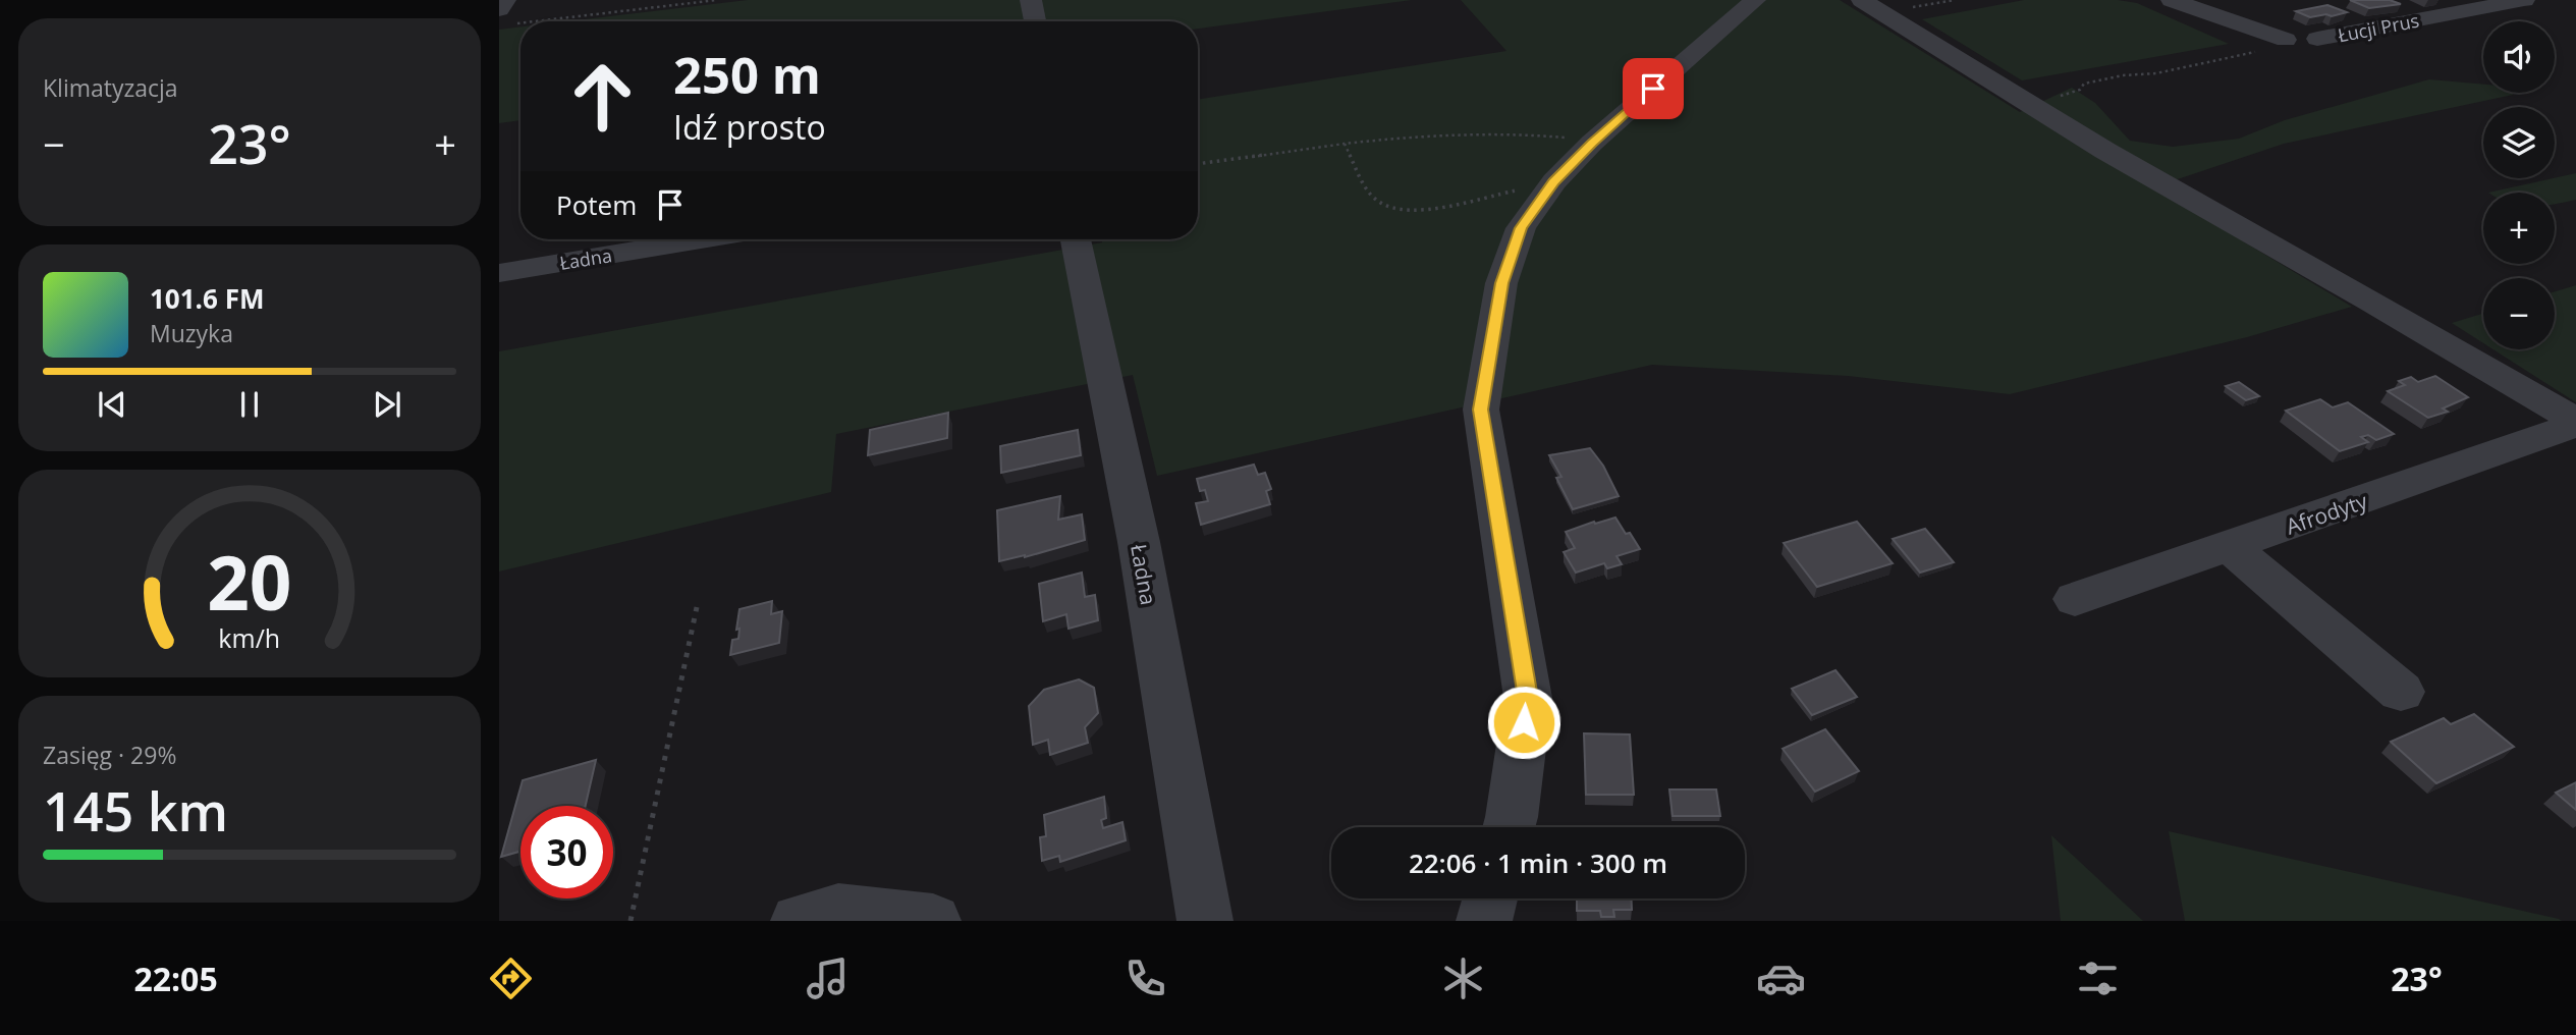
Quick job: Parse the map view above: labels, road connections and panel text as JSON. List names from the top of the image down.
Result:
{
  "streets": {
    "street": ["Łucji Prus", "Ładna", "Afrodyty"]
  },
  "page": {
    "tile": [
      "Klimatyzacja",
      ["Zasięg · 29%", "145 km"]
    ],
    "map_buttons": ["+", "−"],
    "turn": ["250 m", "Idź prosto"],
    "heat": ["−", "23°", "+"],
    "then": "Potem",
    "song": ["101.6 FM", "Muzyka"],
    "limit": "30",
    "trip": "22:06 · 1 min · 300 m",
    "tabs": ["22:05", "23°"],
    "gauge": ["20", "km/h"]
  }
}
